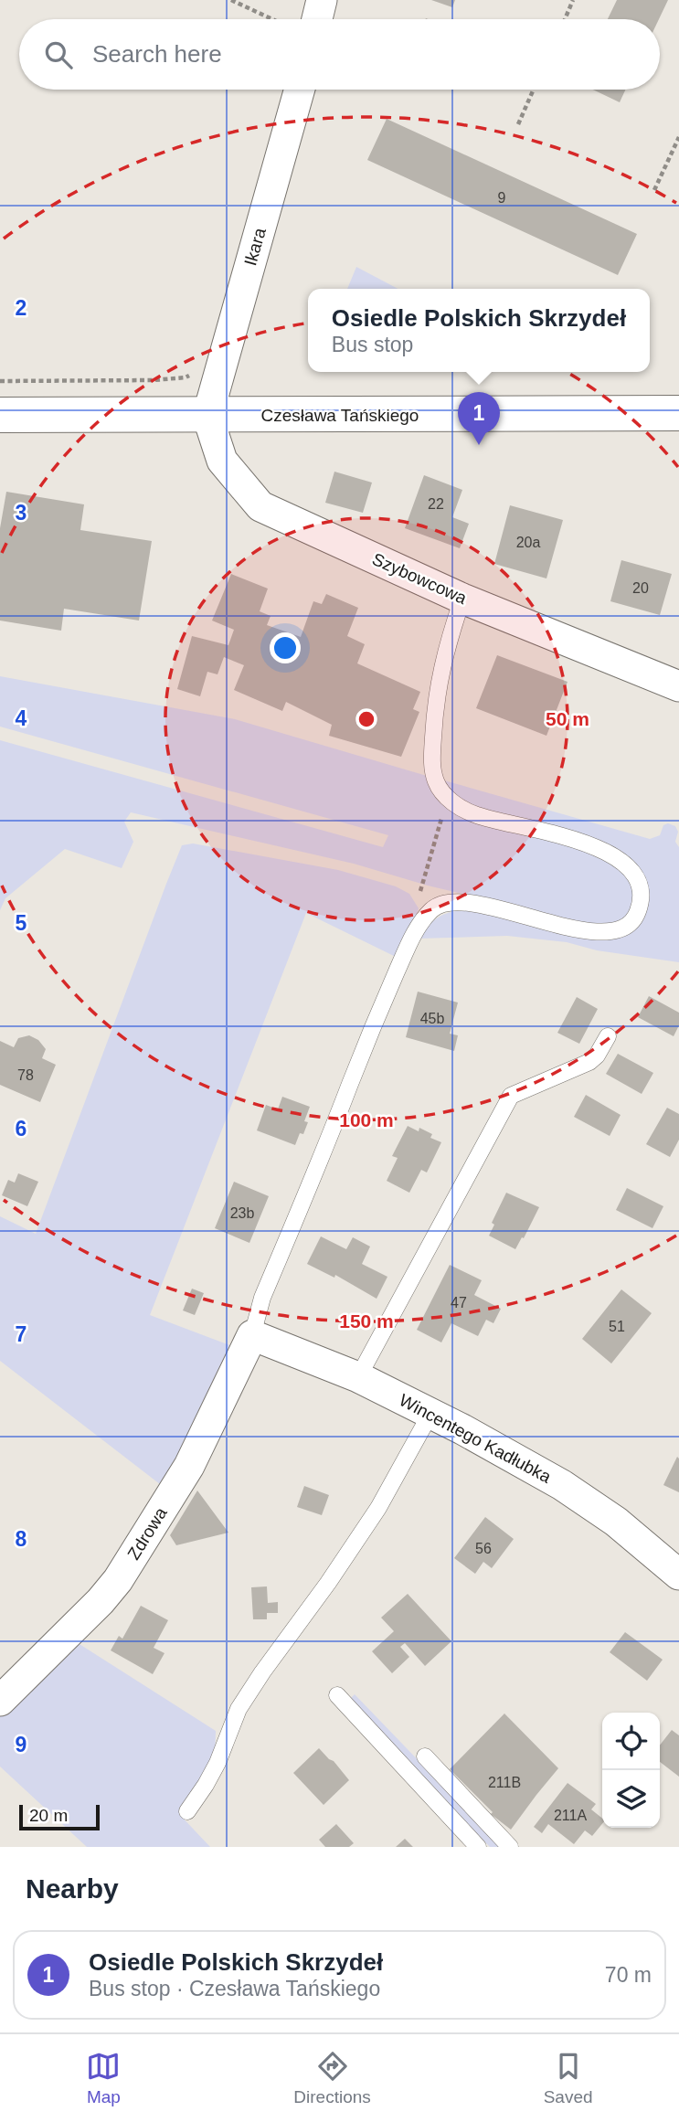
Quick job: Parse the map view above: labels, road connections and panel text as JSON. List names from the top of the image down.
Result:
{
  "streets": {
    "street": [
      "Ikara",
      "Czesława Tańskiego",
      "Szybowcowa",
      "Wincentego Kadłubka",
      "Zdrowa"
    ]
  },
  "crossings": [
    ["Ikara", "Czesława Tańskiego"],
    ["Ikara", "Szybowcowa"],
    ["Czesława Tańskiego", "Szybowcowa"],
    ["Wincentego Kadłubka", "Zdrowa"]
  ],
  "house_numbers": [
    "9",
    "22",
    "20a",
    "20",
    "45b",
    "78",
    "23b",
    "47",
    "51",
    "56",
    "211B",
    "211A"
  ],
  "scale_bar": "20 m",
  "page": {
    "search": "Search here",
    "popup": ["Osiedle Polskich Skrzydeł", "Bus stop"],
    "pins": "1",
    "scale": "20 m",
    "heading": "Nearby",
    "list": [
      {
        "mark": "1",
        "name": "Osiedle Polskich Skrzydeł",
        "note": "Bus stop · Czesława Tańskiego",
        "value": "70 m"
      }
    ],
    "nav": ["Map", "Directions", "Saved"]
  },
  "grid": {
    "rows": [
      "2",
      "3",
      "4",
      "5",
      "6",
      "7",
      "8",
      "9"
    ]
  },
  "rings": ["50 m", "100 m", "150 m"]
}
